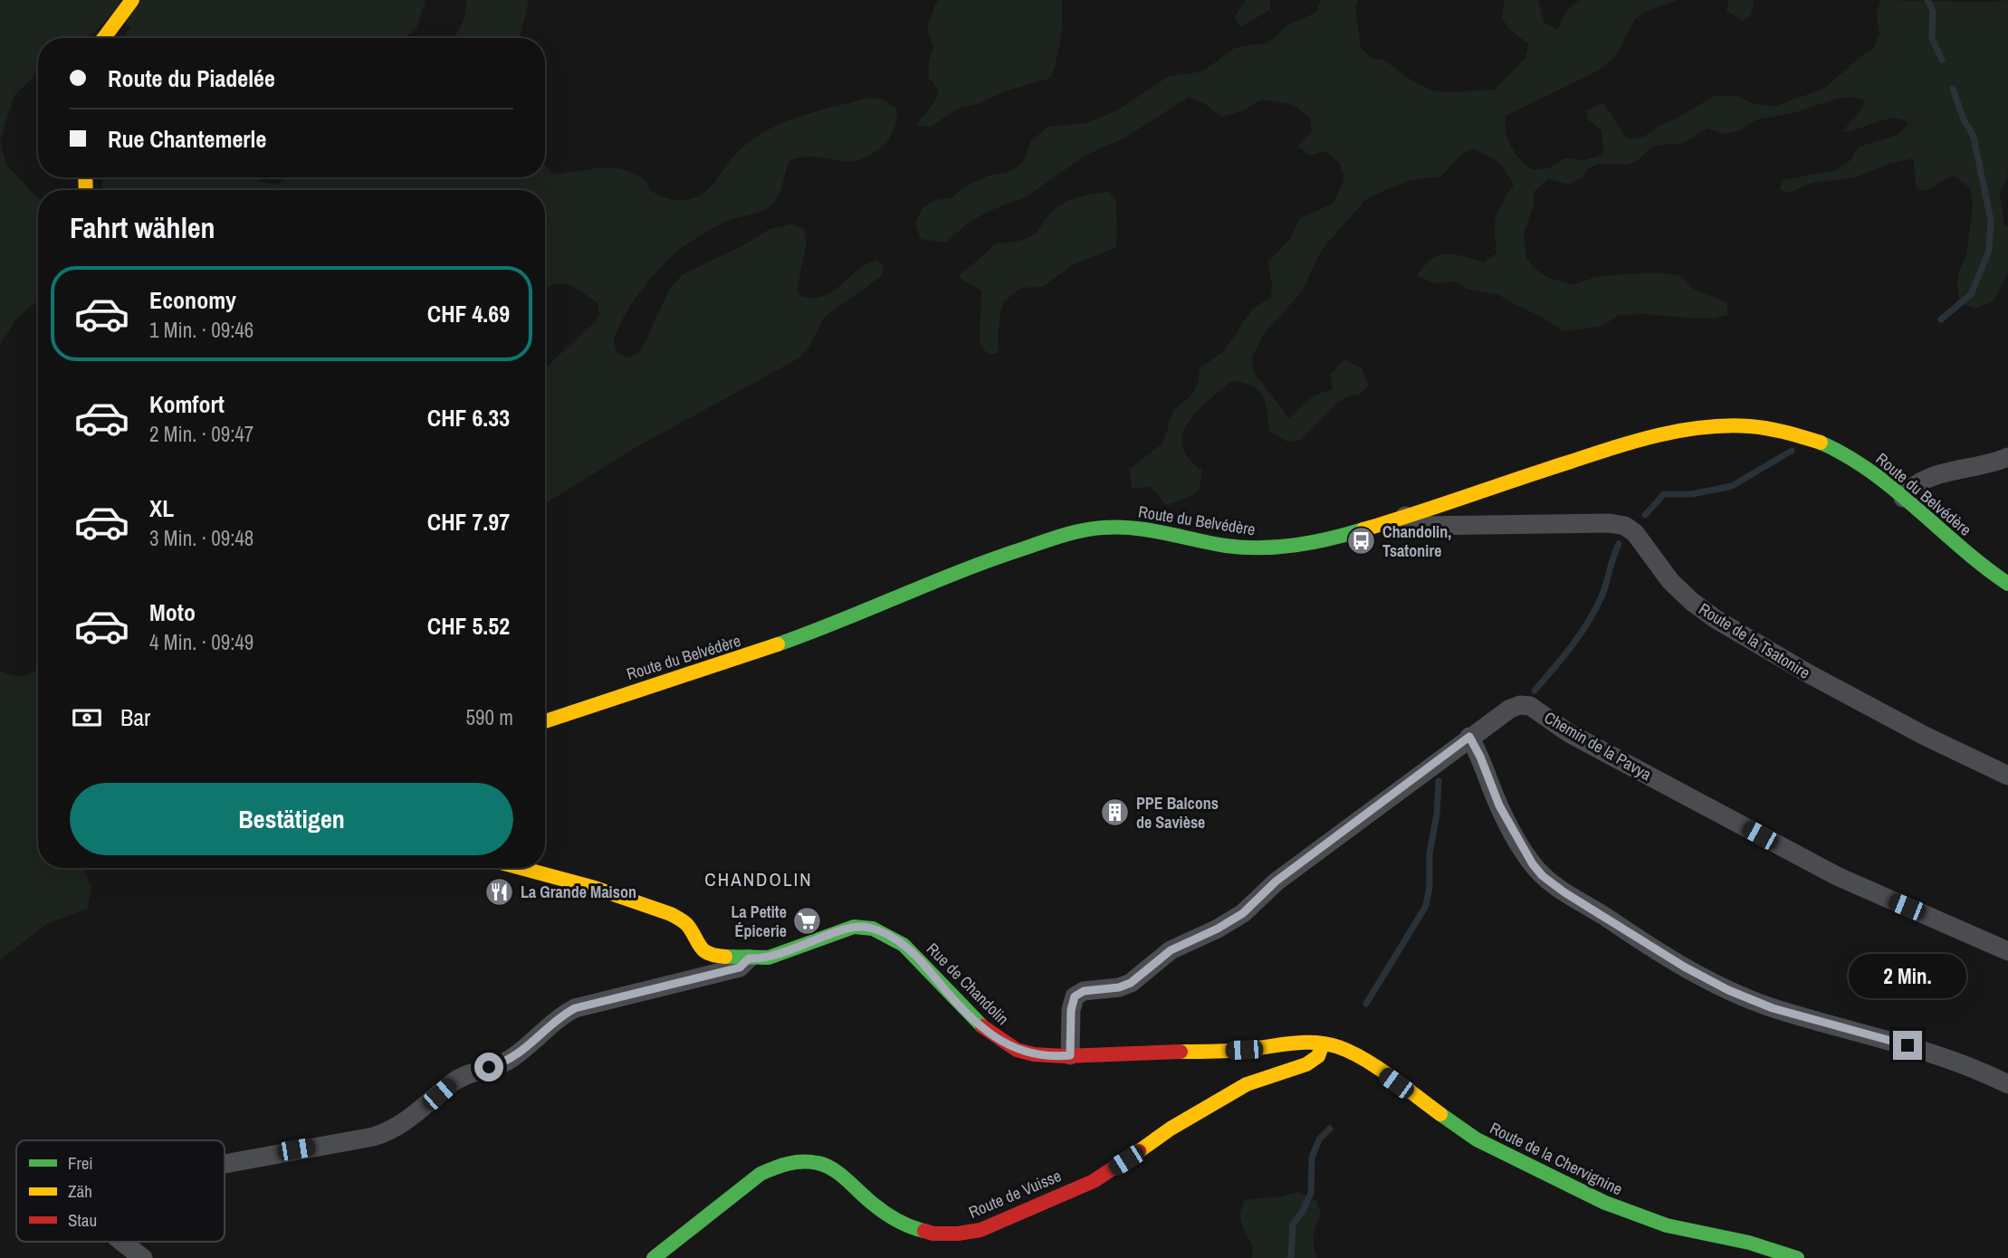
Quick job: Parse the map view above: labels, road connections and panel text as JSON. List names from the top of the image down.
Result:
{
  "streets": {
    "street": [
      "Route du Belvédère",
      "Route de la Tsatonire",
      "Chemin de la Pavya",
      "Rue de Chandolin",
      "Route de la Chervignine",
      "Route de Vuisse"
    ]
  },
  "crossings": [
    ["Route du Belvédère", "Route de la Tsatonire"],
    ["Chemin de la Pavya", "Rue de Chandolin"],
    ["Rue de Chandolin", "Route de la Chervignine"],
    ["Rue de Chandolin", "Route de Vuisse"],
    ["Route de la Chervignine", "Route de Vuisse"]
  ],
  "districts": ["CHANDOLIN"],
  "places": {
    "bus stop": ["Chandolin, Tsatonire"],
    "building": ["PPE Balcons de Savièse"],
    "restaurant": ["La Grande Maison"],
    "supermarket": ["La Petite Épicerie"]
  },
  "legend": ["Frei", "Zäh", "Stau"],
  "page": {
    "banner": ["Route du Piadelée", "Rue Chantemerle"],
    "heading": "Fahrt wählen",
    "list": [
      {
        "name": "Economy",
        "note": "1 Min. · 09:46",
        "value": "CHF 4.69"
      },
      {
        "name": "Komfort",
        "note": "2 Min. · 09:47",
        "value": "CHF 6.33"
      },
      {
        "name": "XL",
        "note": "3 Min. · 09:48",
        "value": "CHF 7.97"
      },
      {
        "name": "Moto",
        "note": "4 Min. · 09:49",
        "value": "CHF 5.52"
      }
    ],
    "pay": ["Bar", "590 m"],
    "buttons": "Bestätigen",
    "bubble": "2 Min."
  }
}
